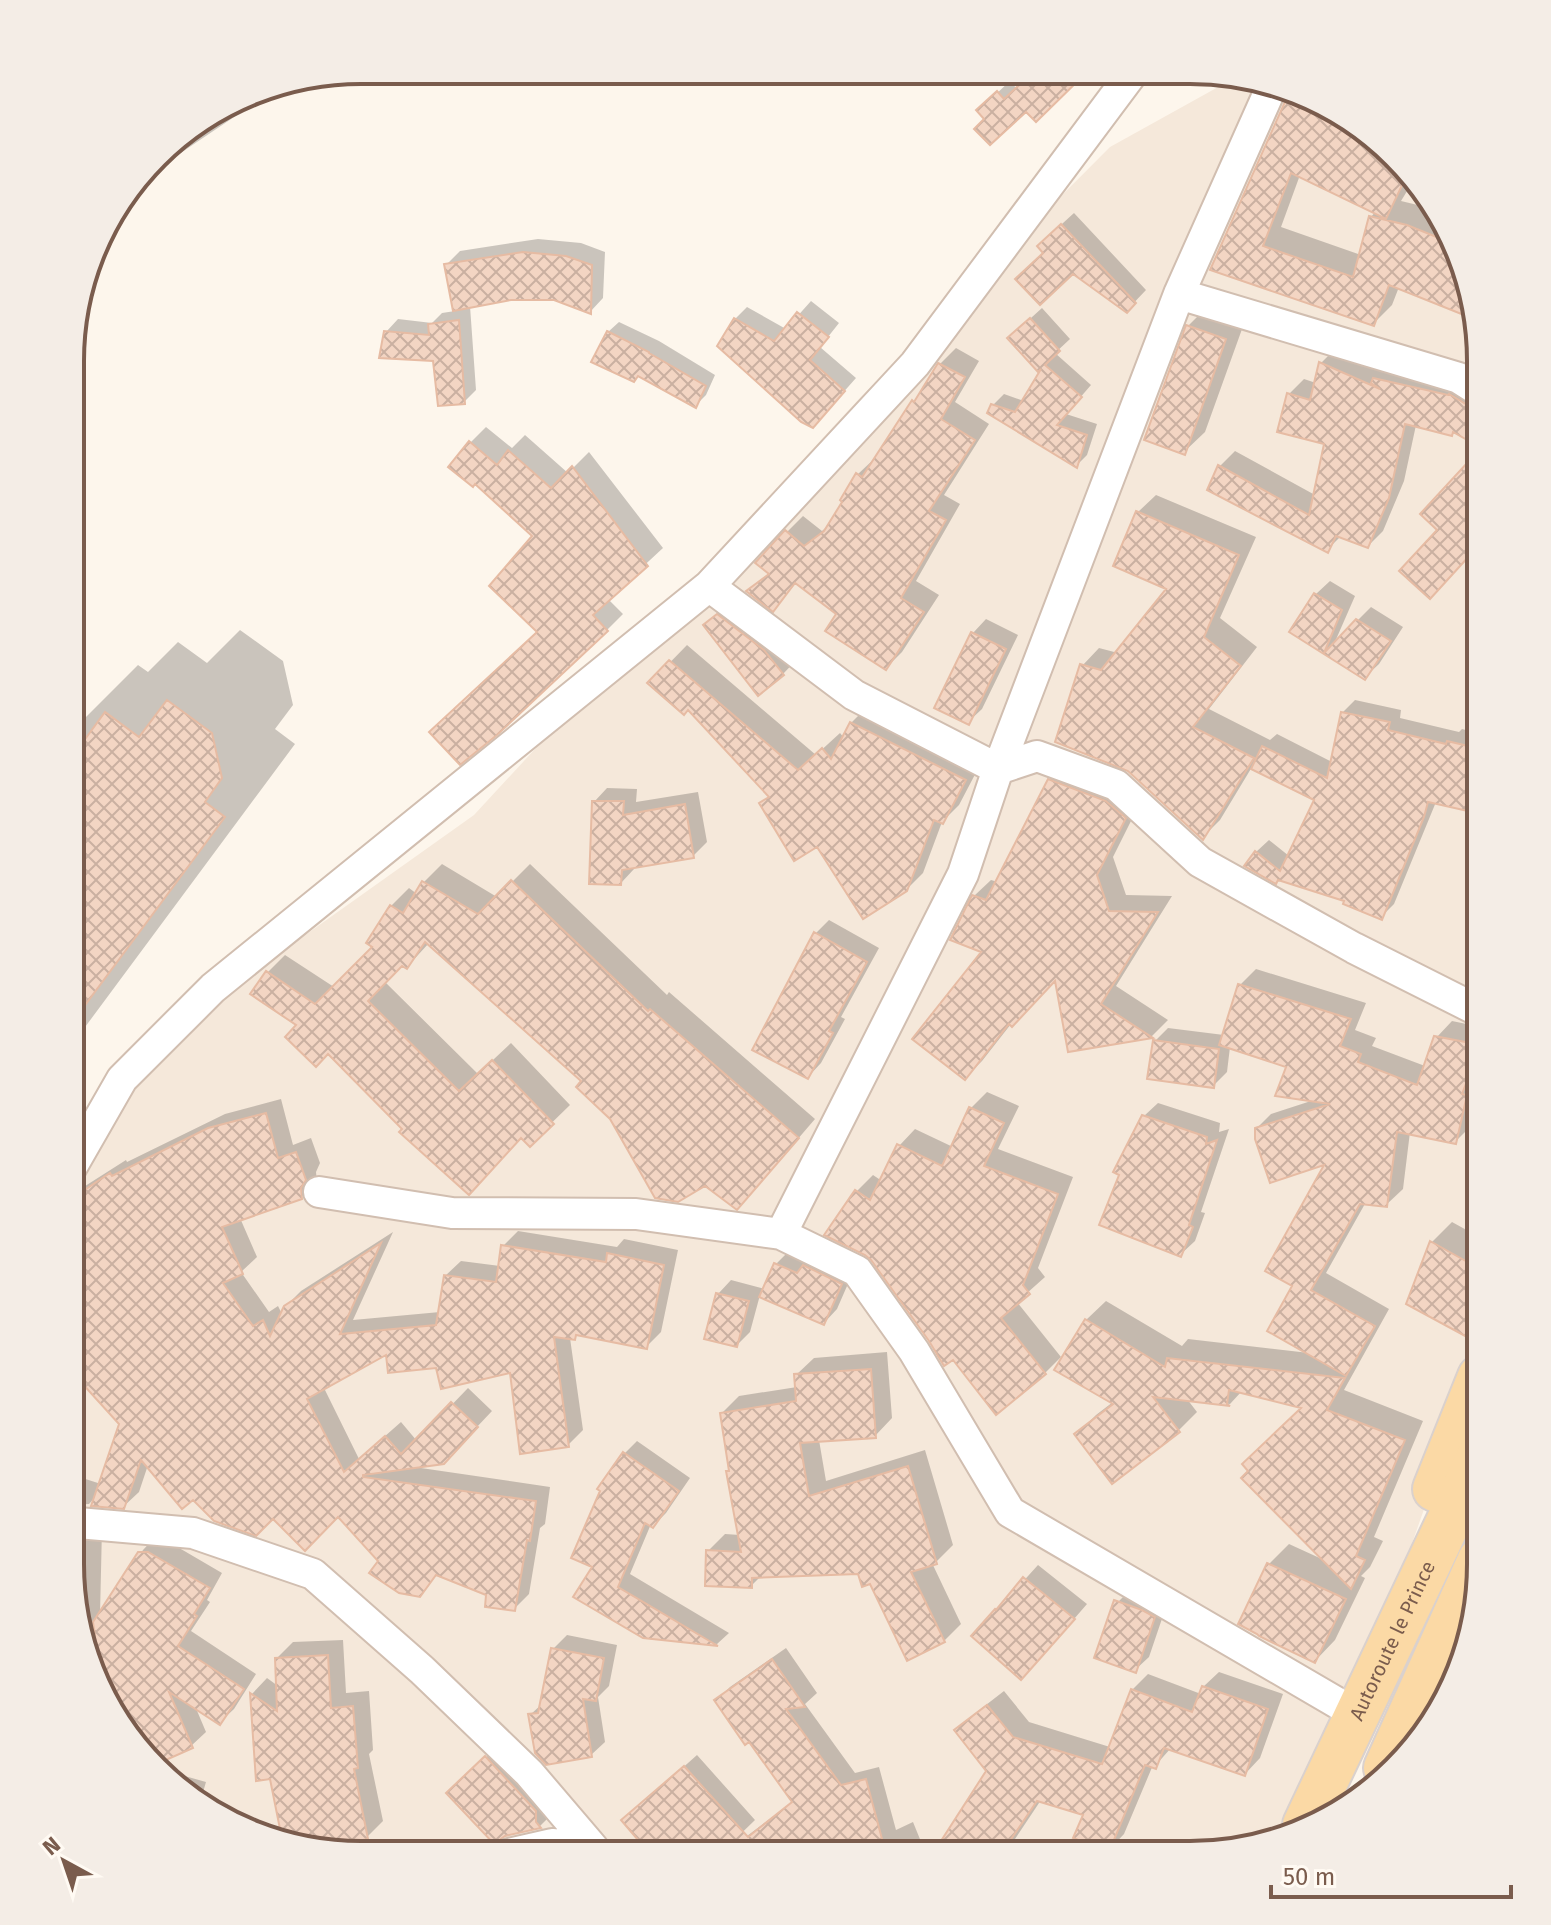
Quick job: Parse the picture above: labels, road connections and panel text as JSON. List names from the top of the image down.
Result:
{
  "streets": {
    "main road": ["Autoroute le Prince"]
  },
  "scale_bar": "50 m",
  "north": "top left"
}
